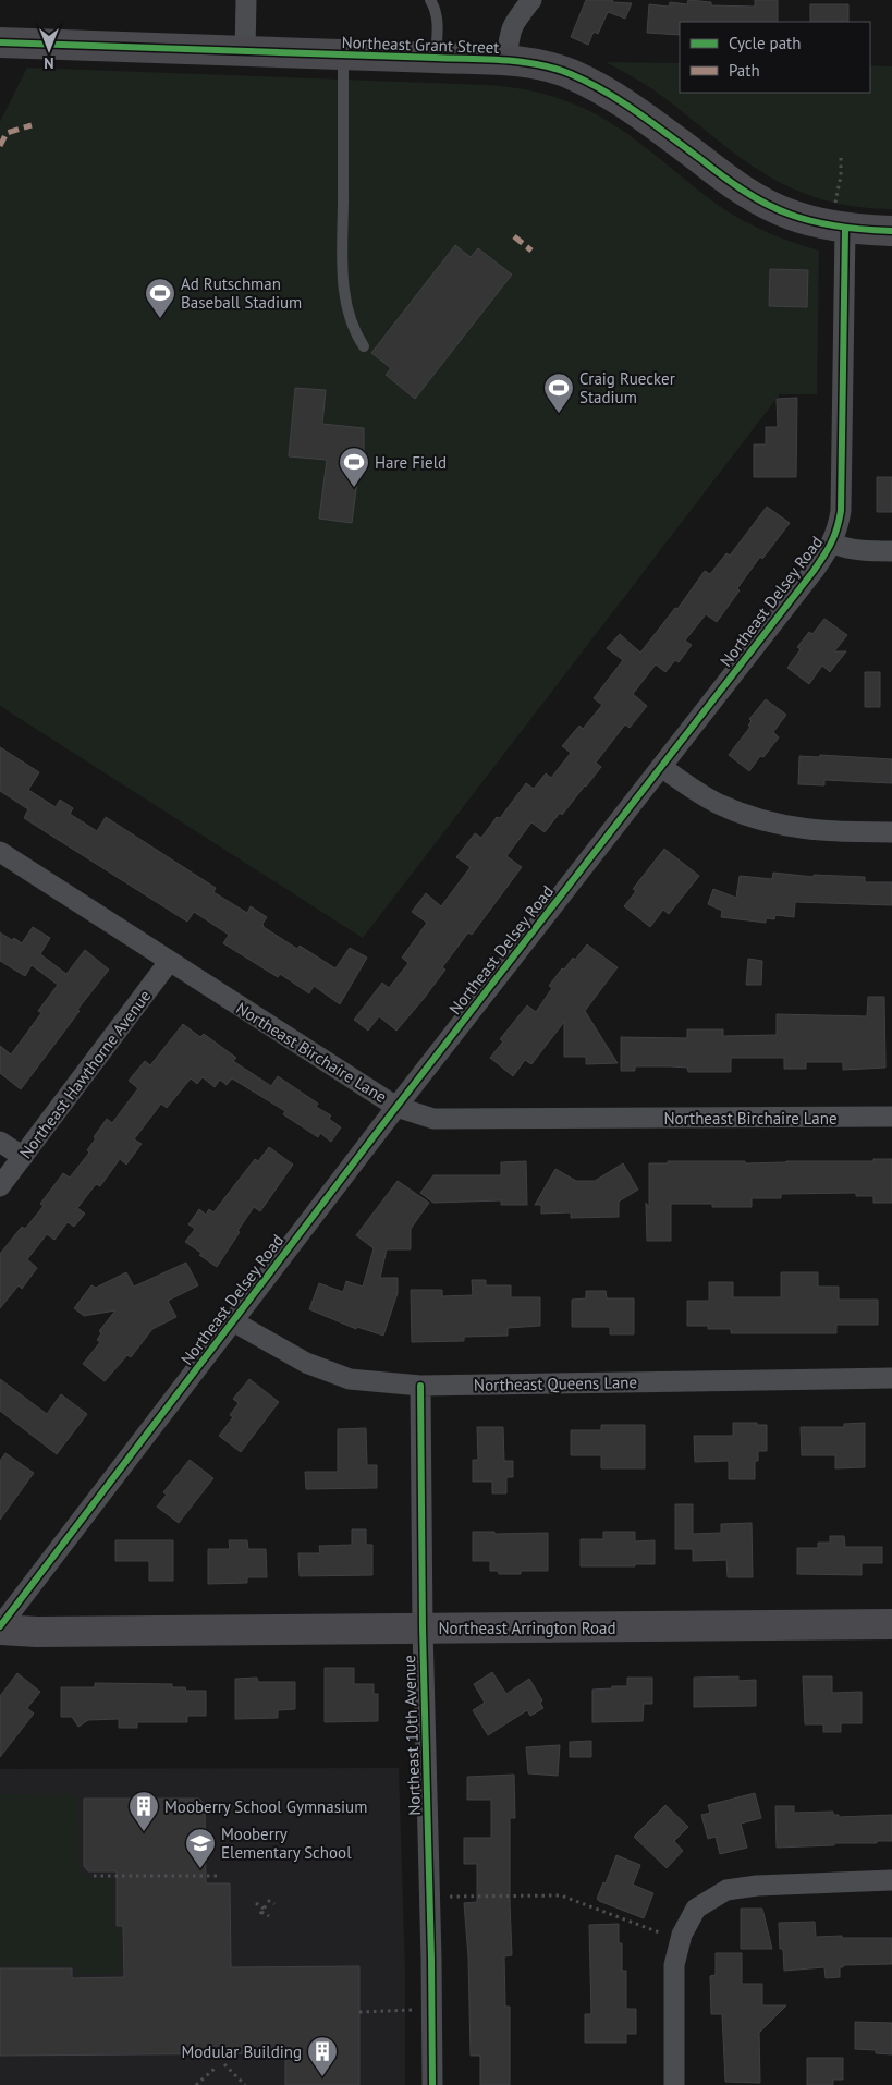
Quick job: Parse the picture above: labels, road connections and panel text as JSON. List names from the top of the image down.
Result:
{
  "streets": {
    "street": [
      "Northeast Grant Street",
      "Northeast Delsey Road",
      "Northeast Birchaire Lane",
      "Northeast Hawthorne Avenue",
      "Northeast Queens Lane",
      "Northeast Arrington Road",
      "Northeast 10th Avenue"
    ]
  },
  "crossings": [
    ["Northeast Grant Street", "Northeast Delsey Road"],
    ["Northeast Delsey Road", "Northeast Birchaire Lane"],
    ["Northeast Delsey Road", "Northeast Queens Lane"],
    ["Northeast Delsey Road", "Northeast Arrington Road"],
    ["Northeast Birchaire Lane", "Northeast Hawthorne Avenue"],
    ["Northeast Queens Lane", "Northeast 10th Avenue"],
    ["Northeast Arrington Road", "Northeast 10th Avenue"]
  ],
  "places": {
    "sports": ["Ad Rutschman Baseball Stadium", "Craig Ruecker Stadium", "Hare Field"],
    "building": ["Mooberry School Gymnasium", "Modular Building"],
    "school or university": ["Mooberry Elementary School"]
  },
  "legend": ["Cycle path", "Path"],
  "north": "bottom"
}
